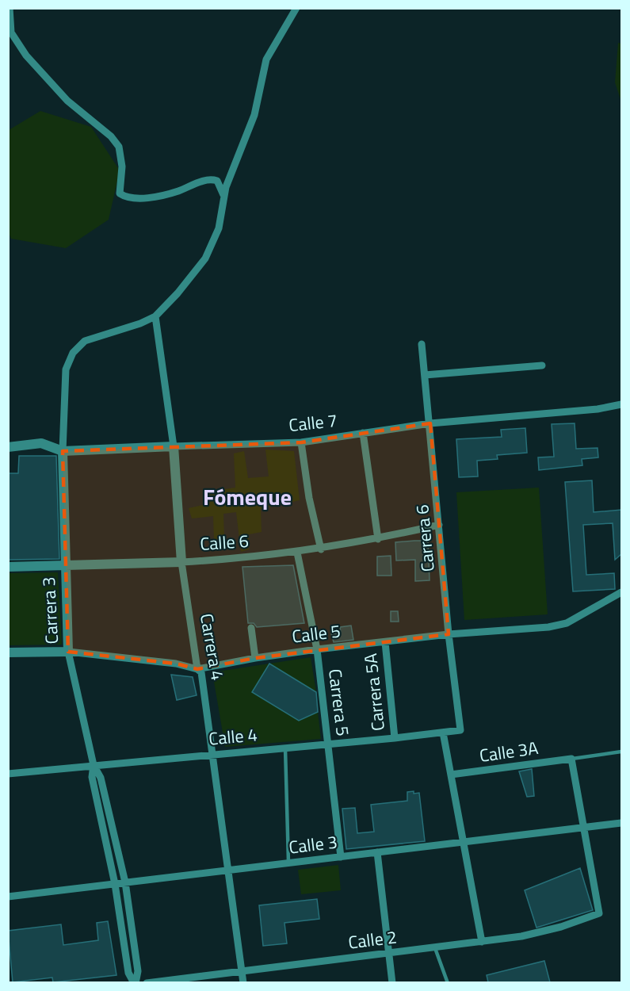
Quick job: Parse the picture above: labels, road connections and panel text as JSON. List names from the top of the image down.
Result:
{
  "streets": {
    "street": [
      "Calle 7",
      "Carrera 6",
      "Calle 6",
      "Carrera 3",
      "Calle 5",
      "Carrera 4",
      "Carrera 5A",
      "Carrera 5",
      "Calle 4",
      "Calle 3A",
      "Calle 3",
      "Calle 2"
    ]
  },
  "crossings": [
    ["Calle 7", "Carrera 6"],
    ["Calle 7", "Carrera 3"],
    ["Calle 7", "Carrera 4"],
    ["Carrera 6", "Calle 6"],
    ["Carrera 6", "Calle 5"],
    ["Carrera 6", "Calle 4"],
    ["Calle 6", "Carrera 3"],
    ["Calle 6", "Carrera 4"],
    ["Calle 6", "Carrera 5"],
    ["Carrera 3", "Calle 5"],
    ["Carrera 3", "Calle 4"],
    ["Carrera 3", "Calle 3"],
    ["Calle 5", "Carrera 4"],
    ["Calle 5", "Carrera 5A"],
    ["Calle 5", "Carrera 5"],
    ["Carrera 4", "Calle 4"],
    ["Carrera 4", "Calle 3"],
    ["Carrera 4", "Calle 2"],
    ["Carrera 5A", "Calle 4"],
    ["Carrera 5", "Calle 4"],
    ["Carrera 5", "Calle 3"],
    ["Calle 3", "Calle 2"]
  ],
  "districts": ["Fómeque"]
}
